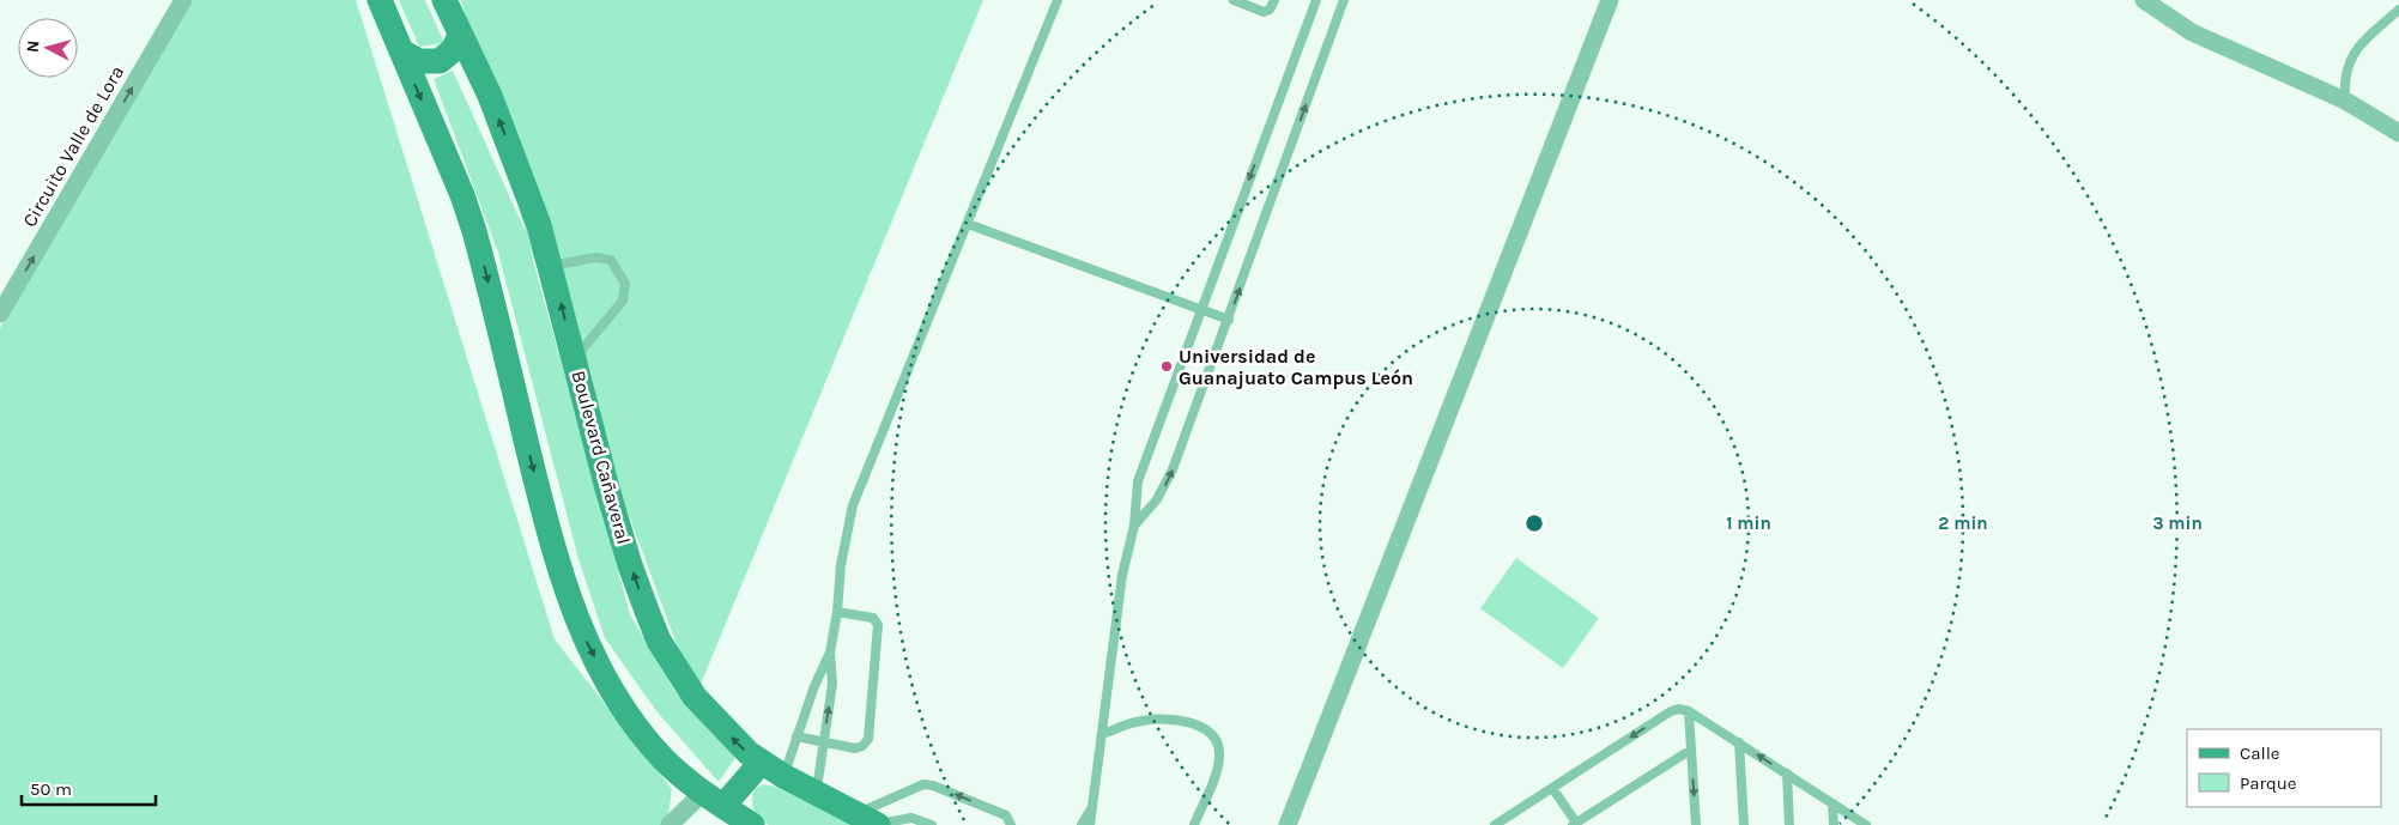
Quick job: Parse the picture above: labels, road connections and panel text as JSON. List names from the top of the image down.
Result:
{
  "streets": {
    "street": ["Circuito Valle de Lora", "Boulevard Cañaveral"]
  },
  "one_way": ["Circuito Valle de Lora"],
  "places": ["Universidad de Guanajuato Campus León"],
  "legend": ["Calle", "Parque"],
  "scale_bar": "50 m",
  "north": "left",
  "rings": ["1 min", "2 min", "3 min"]
}
